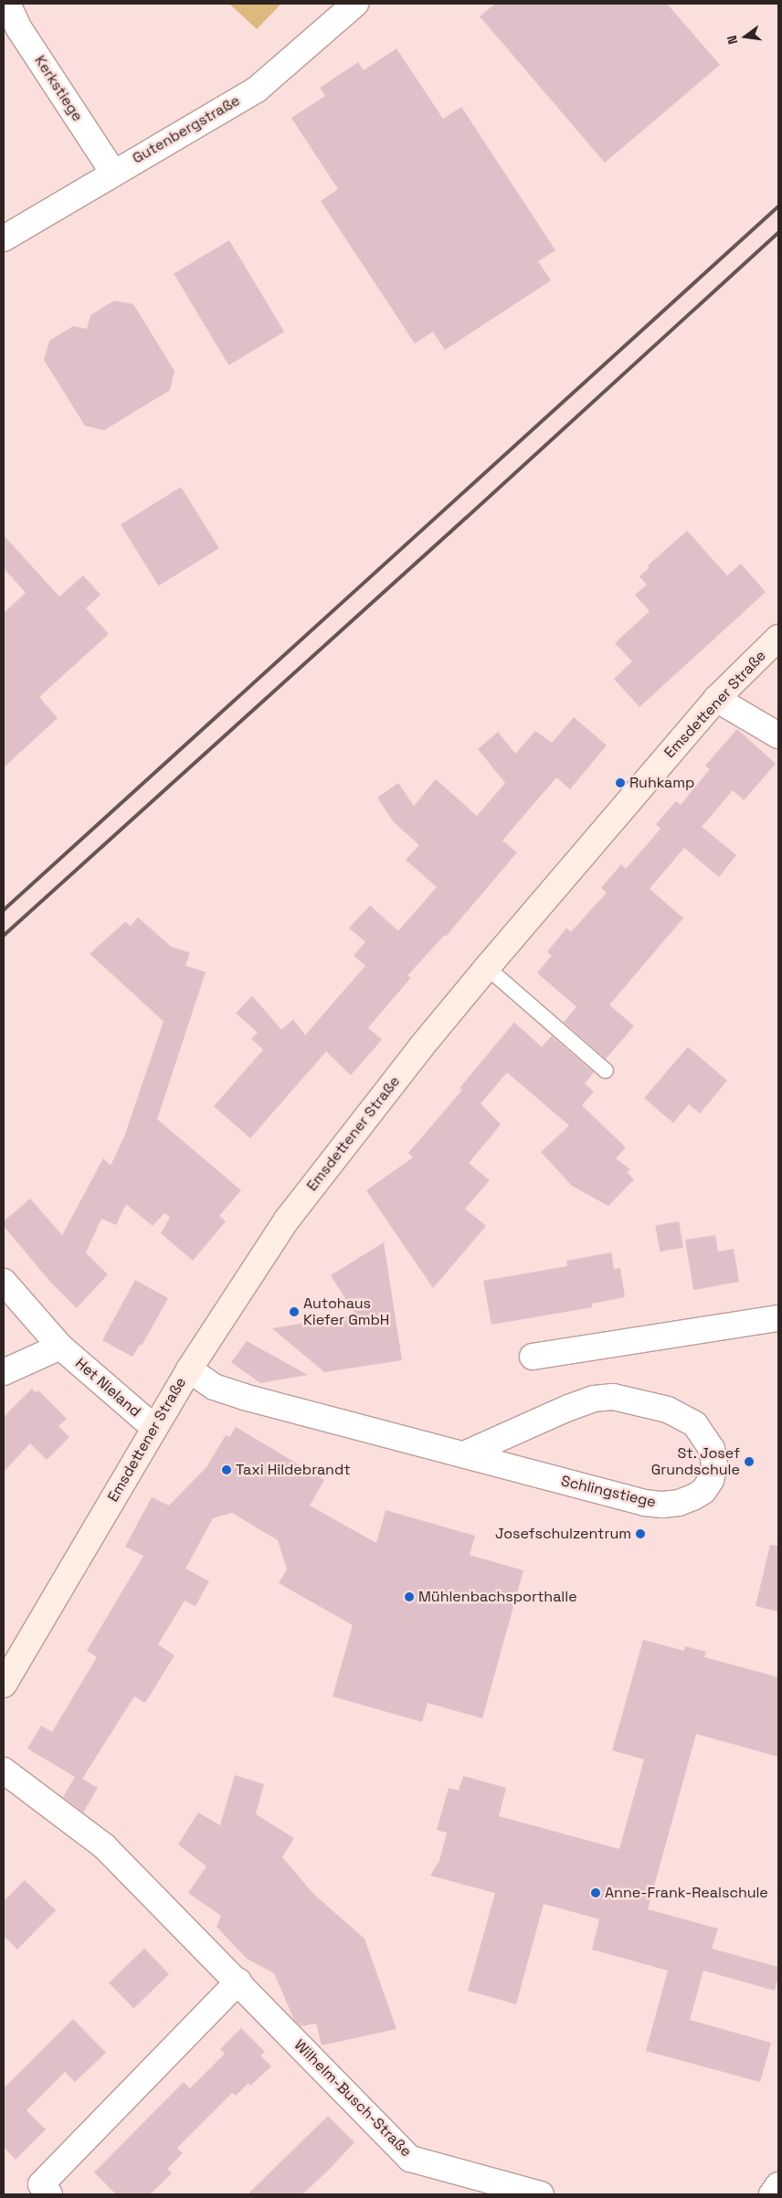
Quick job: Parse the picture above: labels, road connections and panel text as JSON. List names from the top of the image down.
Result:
{
  "streets": {
    "street": [
      "Kerkstiege",
      "Gutenbergstraße",
      "Emsdettener Straße",
      "Het Nieland",
      "Schlingstiege",
      "Wilhelm-Busch-Straße"
    ]
  },
  "crossings": [
    ["Kerkstiege", "Gutenbergstraße"],
    ["Emsdettener Straße", "Het Nieland"],
    ["Emsdettener Straße", "Schlingstiege"]
  ],
  "places": [
    "Ruhkamp",
    "Autohaus Kiefer GmbH",
    "St. Josef Grundschule",
    "Taxi Hildebrandt",
    "Josefschulzentrum",
    "Mühlenbachsporthalle",
    "Anne-Frank-Realschule"
  ],
  "north": "left"
}
